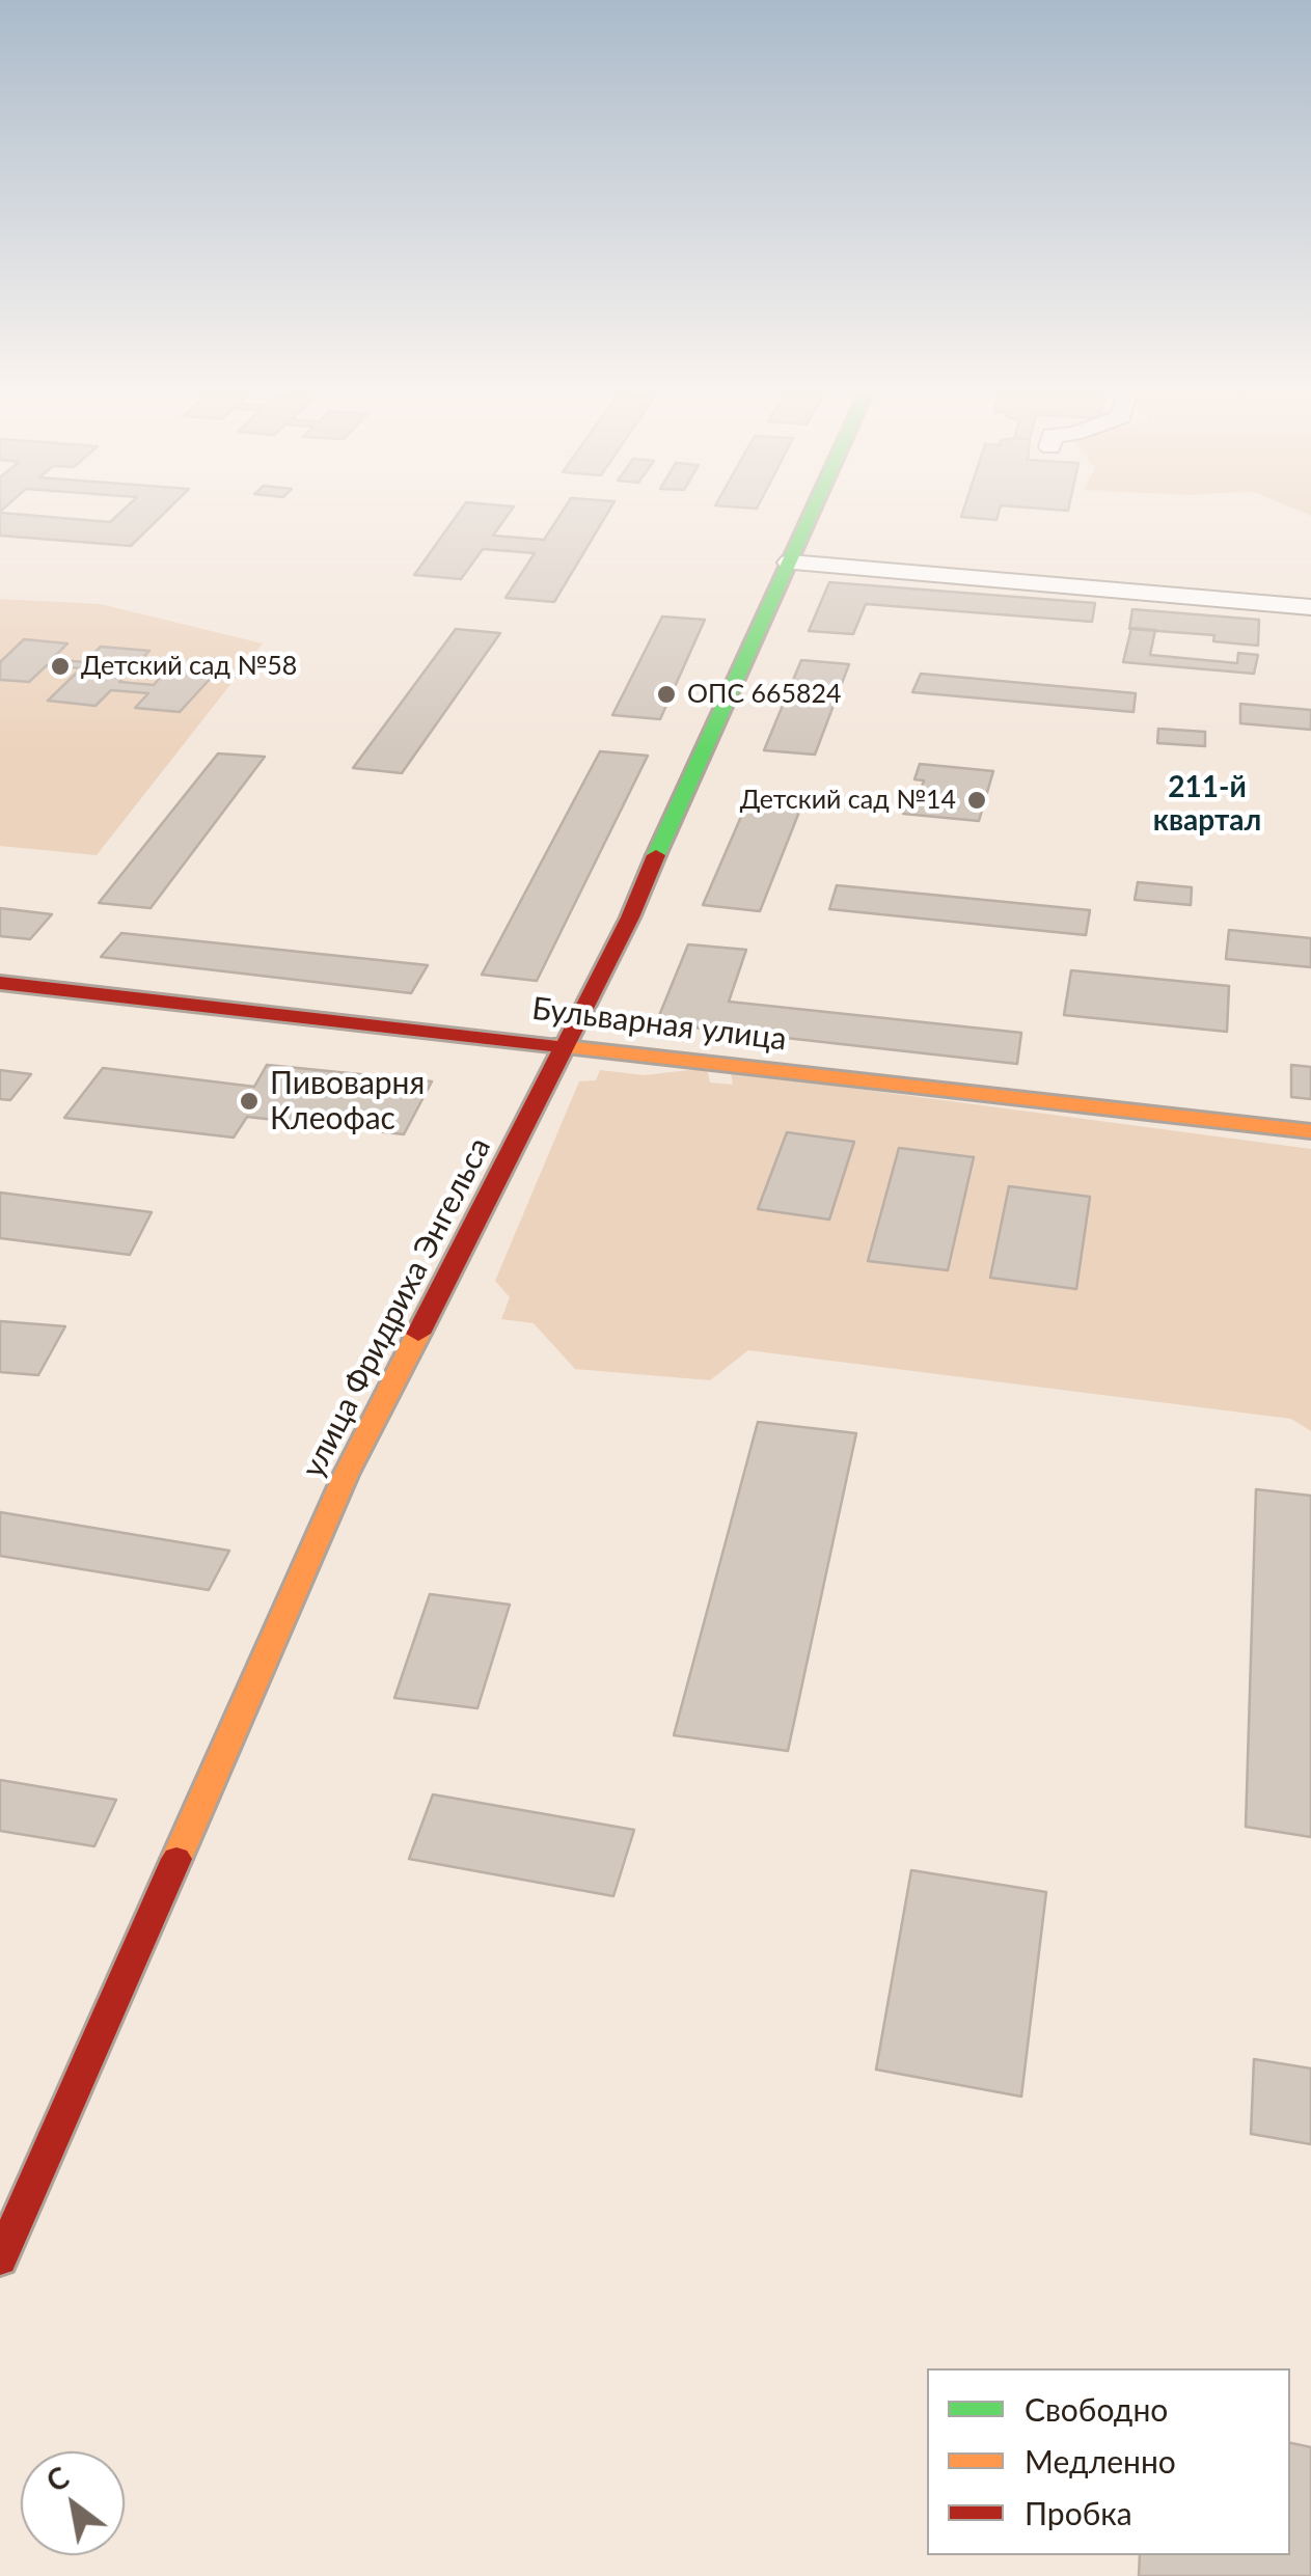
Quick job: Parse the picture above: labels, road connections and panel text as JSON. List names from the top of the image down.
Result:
{
  "streets": {
    "street": ["Бульварная улица", "улица Фридриха Энгельса"]
  },
  "crossings": [
    ["Бульварная улица", "улица Фридриха Энгельса"]
  ],
  "districts": ["211-й квартал"],
  "places": [
    "Детский сад №58",
    "ОПС 665824",
    "Детский сад №14",
    "Пивоварня Клеофас"
  ],
  "legend": ["Свободно", "Медленно", "Пробка"],
  "north": "top left"
}
